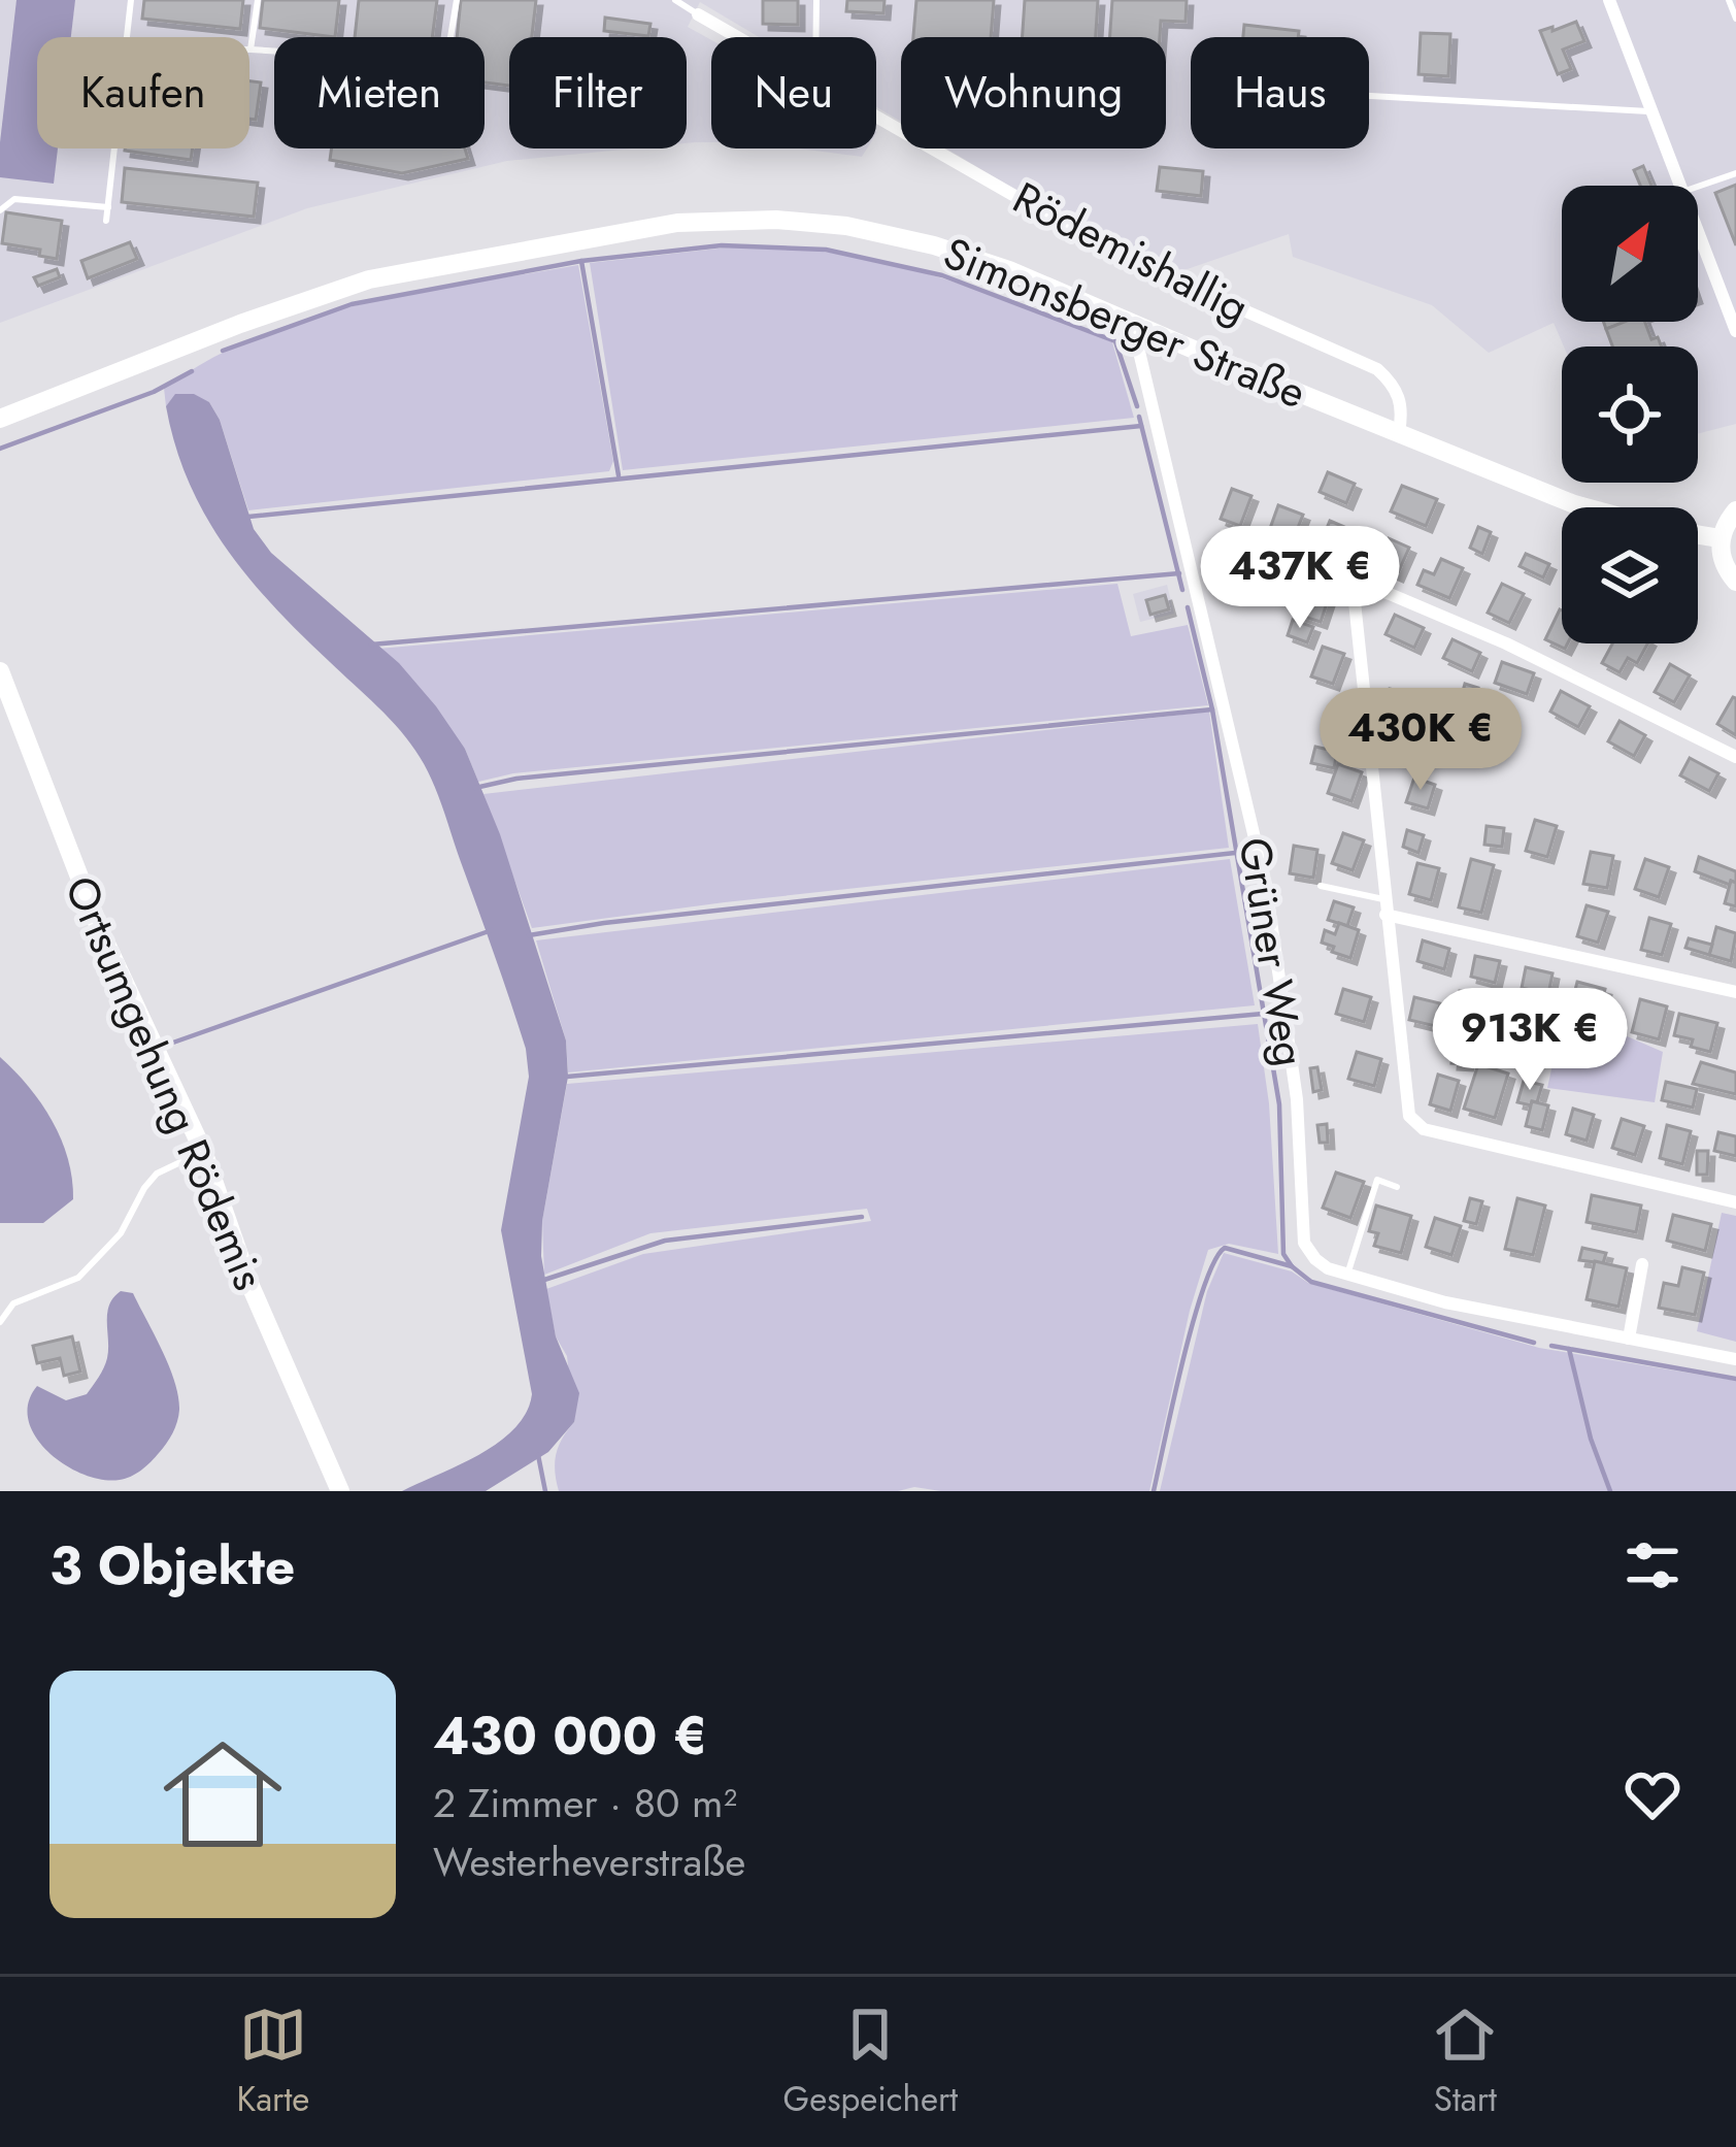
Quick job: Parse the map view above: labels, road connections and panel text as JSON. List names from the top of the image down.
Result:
{
  "streets": {
    "main road": ["Simonsberger Straße", "Ortsumgehung Rödemis"],
    "street": ["Rödemishallig", "Grüner Weg"]
  },
  "crossings": [
    ["Rödemishallig", "Simonsberger Straße"],
    ["Simonsberger Straße", "Grüner Weg"]
  ],
  "north": "top right",
  "page": {
    "chip": [
      "Kaufen",
      "Mieten",
      "Filter",
      "Neu",
      "Wohnung",
      "Haus"
    ],
    "price": ["437K €", "430K €", "913K €"],
    "heading": "3 Objekte",
    "list": [
      {
        "name": "430 000 €",
        "note": "2 Zimmer · 80 m² · Westerheverstraße"
      }
    ],
    "tabs": ["Karte", "Gespeichert", "Start"]
  }
}
